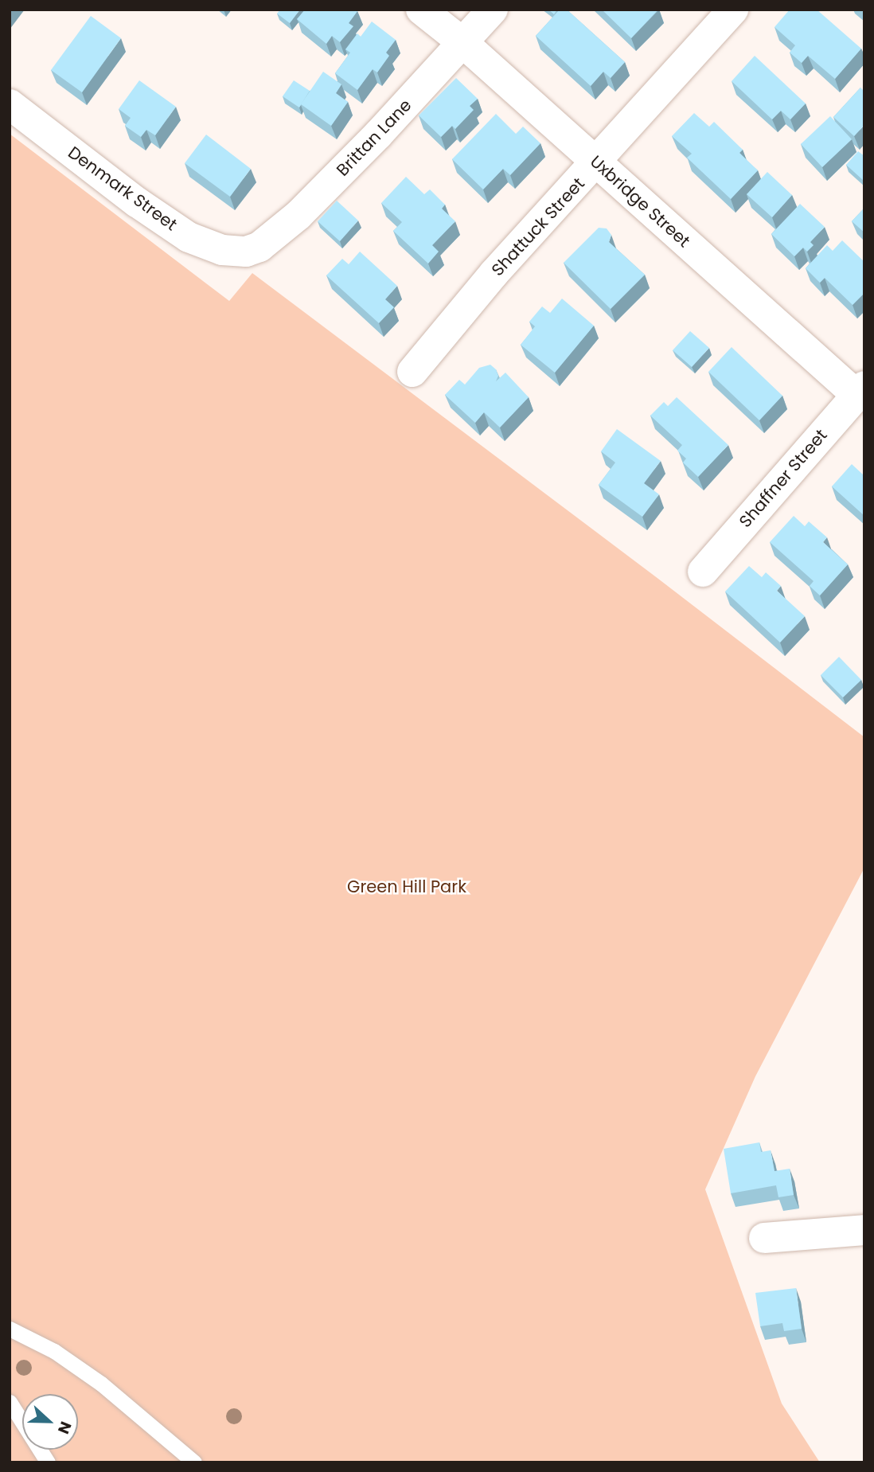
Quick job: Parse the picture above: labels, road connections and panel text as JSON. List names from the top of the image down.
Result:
{
  "streets": {
    "street": [
      "Brittan Lane",
      "Denmark Street",
      "Uxbridge Street",
      "Shattuck Street",
      "Shaffner Street"
    ]
  },
  "crossings": [
    ["Brittan Lane", "Denmark Street"],
    ["Brittan Lane", "Uxbridge Street"],
    ["Uxbridge Street", "Shattuck Street"],
    ["Uxbridge Street", "Shaffner Street"]
  ],
  "parks": ["Green Hill Park"],
  "north": "right"
}
